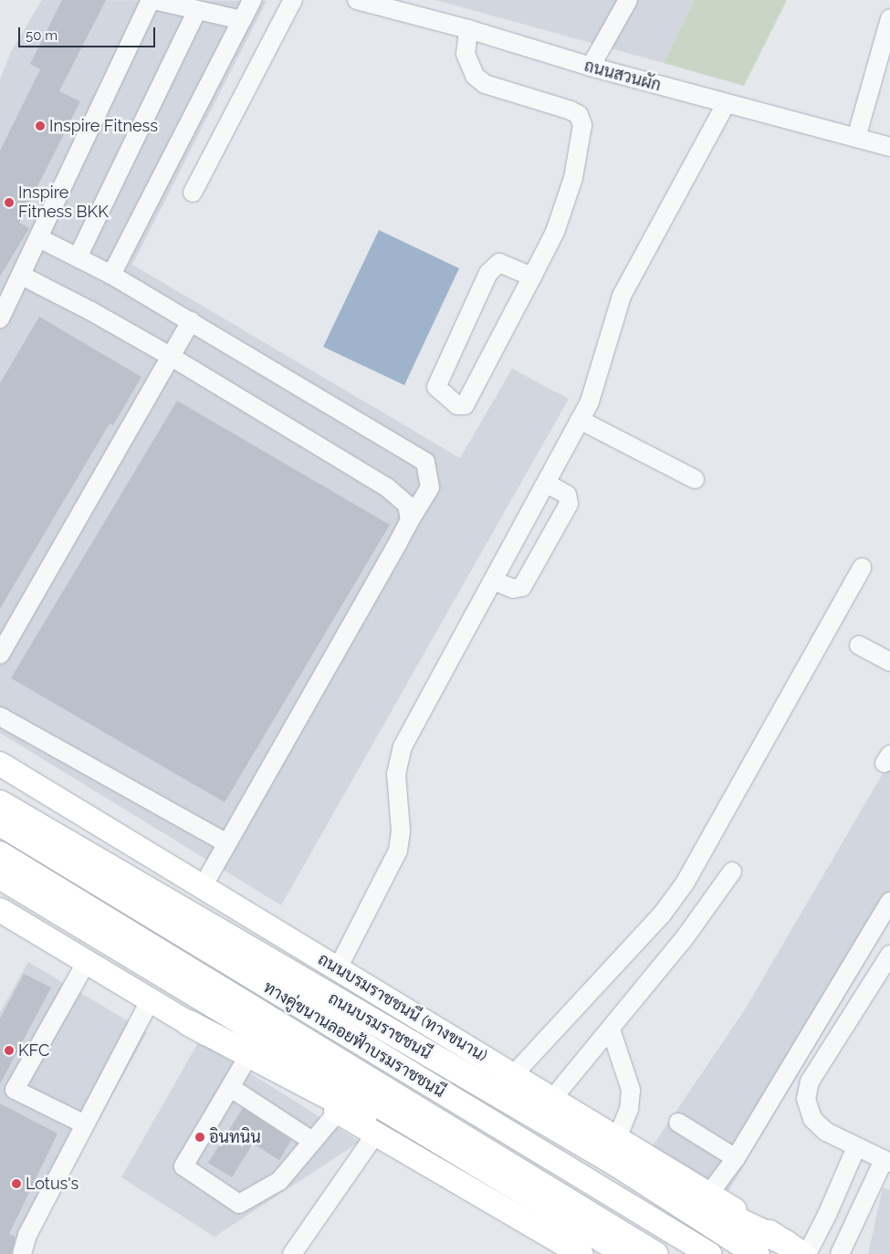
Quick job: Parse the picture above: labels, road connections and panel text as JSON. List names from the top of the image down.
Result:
{
  "streets": {
    "highway": ["ถนนบรมราชชนนี"],
    "main road": ["ถนนบรมราชชนนี (ทางขนาน)", "ทางคู่ขนานลอยฟ้าบรมราชชนนี"],
    "street": ["ถนนสวนผัก"]
  },
  "crossings": [
    ["ถนนบรมราชชนนี (ทางขนาน)", "ถนนบรมราชชนนี"]
  ],
  "places": [
    "Inspire Fitness",
    "Inspire Fitness BKK",
    "KFC",
    "อินทนิน",
    "Lotus's"
  ],
  "scale_bar": "50 m"
}
